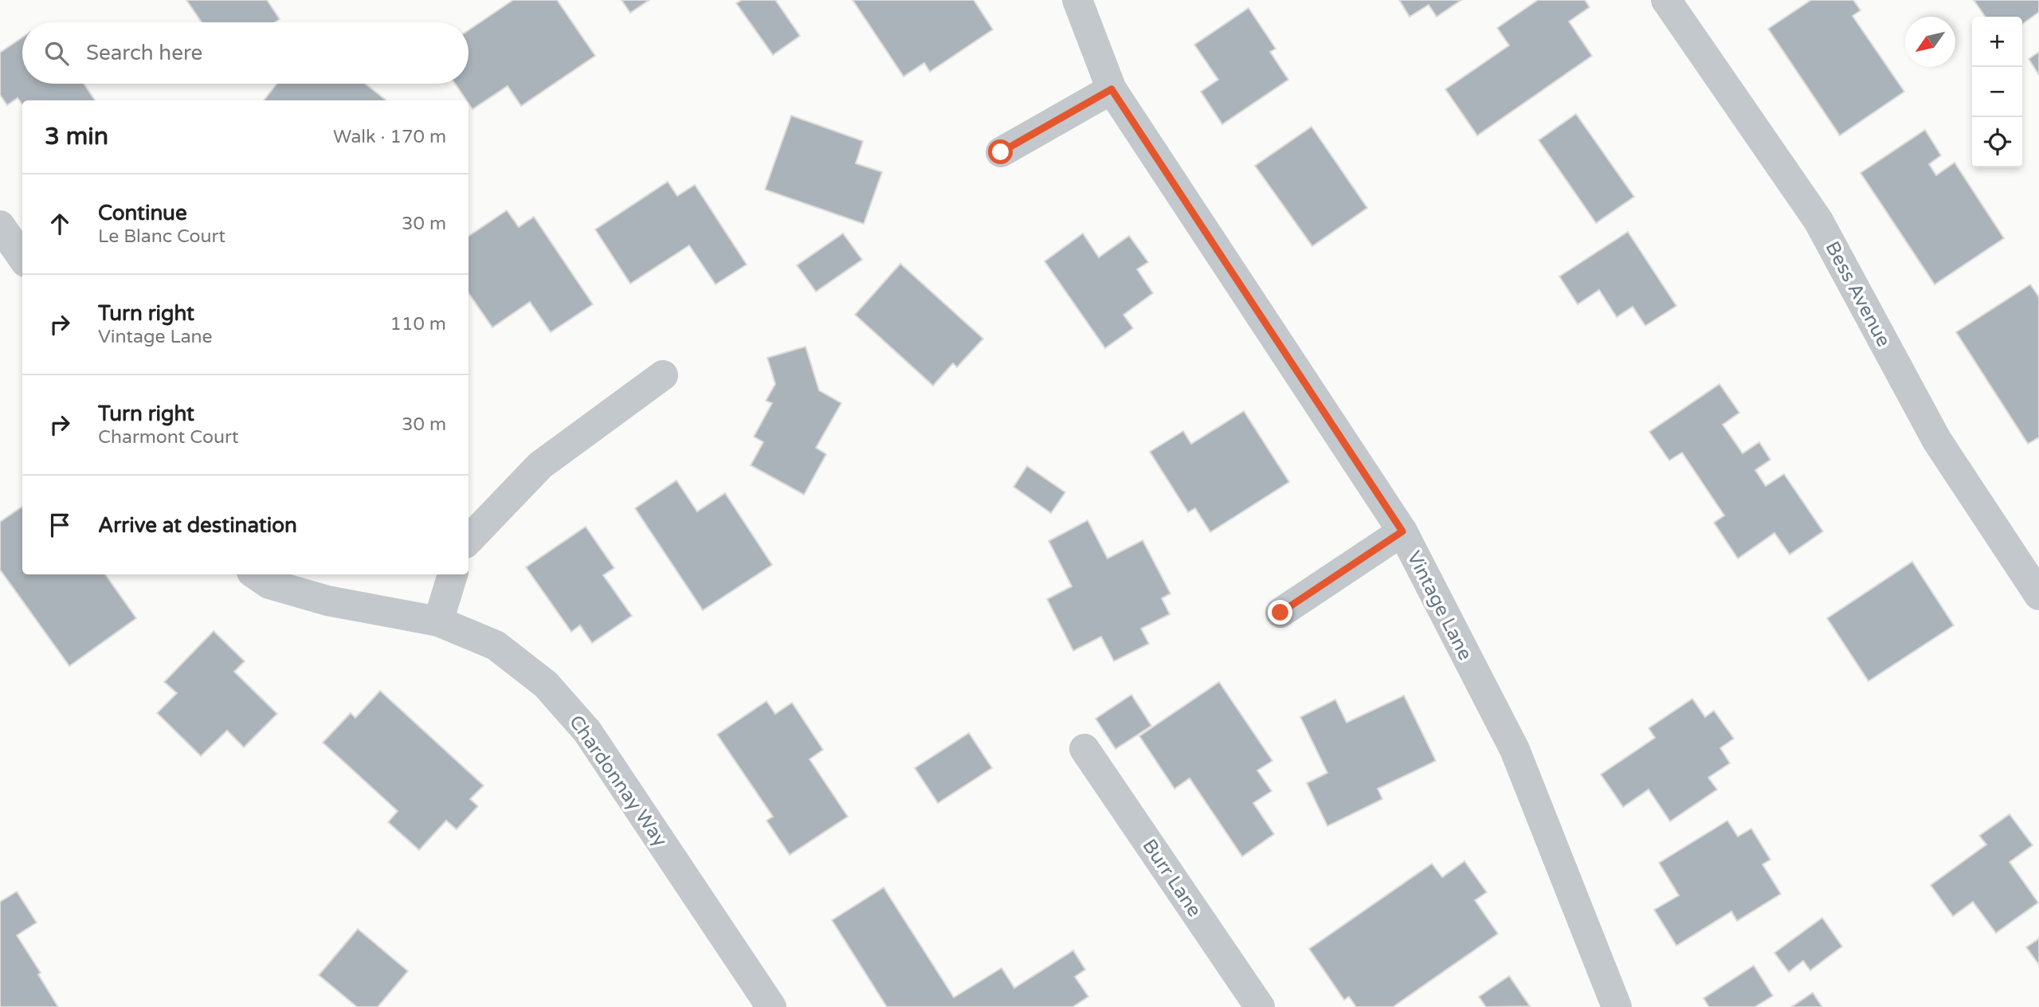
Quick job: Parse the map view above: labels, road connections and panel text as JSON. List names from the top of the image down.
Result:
{
  "streets": {
    "street": [
      "Bess Avenue",
      "Vintage Lane",
      "Chardonnay Way",
      "Burr Lane"
    ]
  },
  "north": "bottom left",
  "page": {
    "map_buttons": ["+", "−"],
    "search": "Search here",
    "heading": ["3 min", "Walk · 170 m"],
    "list": [
      ["Continue", "Le Blanc Court", "30 m"],
      ["Turn right", "Vintage Lane", "110 m"],
      ["Turn right", "Charmont Court", "30 m"],
      "Arrive at destination"
    ]
  }
}
